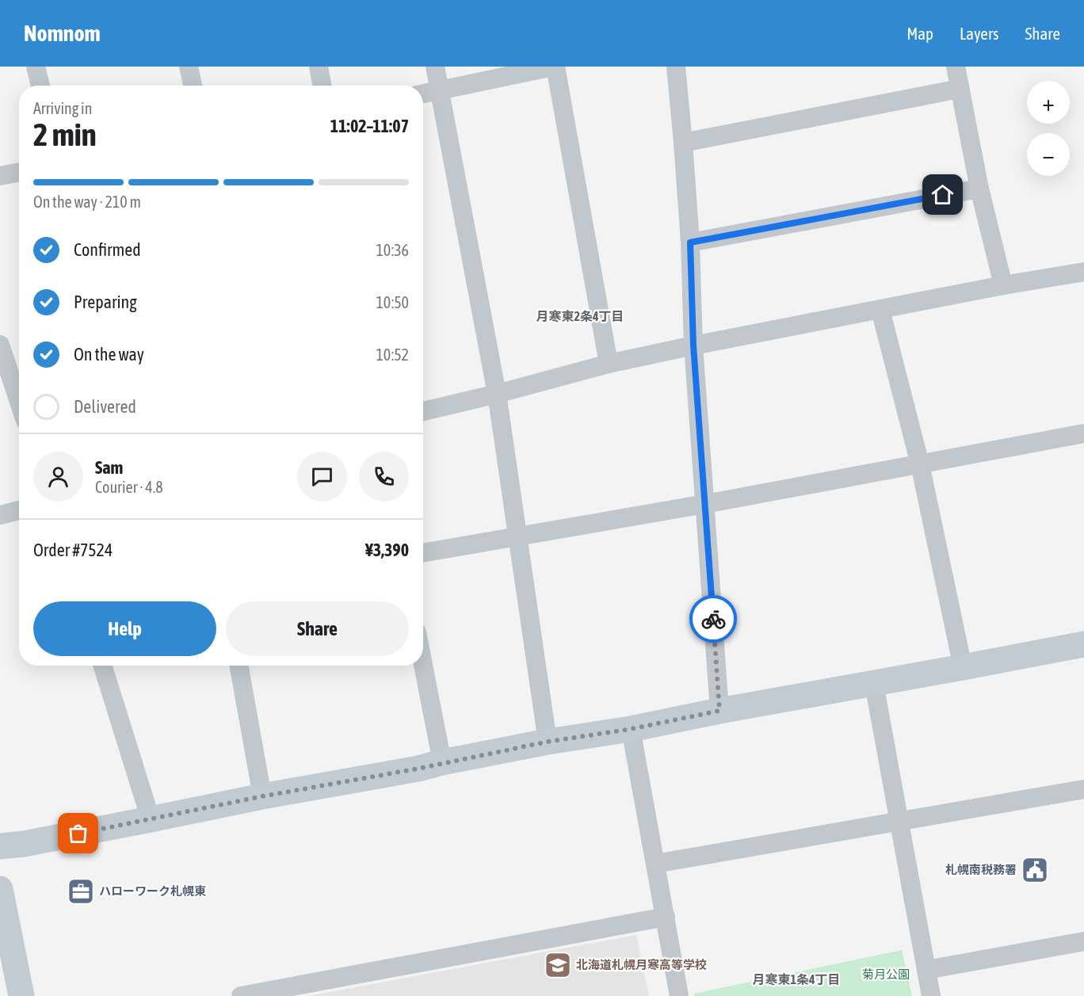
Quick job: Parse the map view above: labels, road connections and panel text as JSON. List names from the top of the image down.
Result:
{
  "districts": ["月寒東2条4丁目", "月寒東1条4丁目"],
  "parks": ["菊月公園"],
  "places": {
    "public building": ["札幌南税務署"],
    "office": ["ハローワーク札幌東"],
    "school or university": ["北海道札幌月寒高等学校"]
  },
  "page": {
    "header": "Nomnom",
    "nav": ["Map", "Layers", "Share"],
    "map_buttons": ["+", "−"],
    "heading": ["2 min", "Arriving in", "11:02–11:07"],
    "panel": [
      "Sam",
      "Courier · 4.8",
      "Order #7524",
      "¥3,390"
    ],
    "bar": "On the way · 210 m",
    "list": [
      ["Confirmed", "10:36"],
      ["Preparing", "10:50"],
      ["On the way", "10:52"],
      "Delivered"
    ],
    "buttons": ["Help", "Share"]
  }
}
